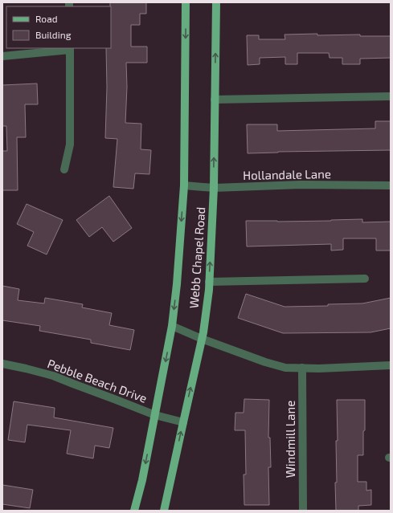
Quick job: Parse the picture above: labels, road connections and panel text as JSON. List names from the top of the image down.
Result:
{
  "streets": {
    "main road": ["Webb Chapel Road"],
    "street": ["Hollandale Lane", "Pebble Beach Drive", "Windmill Lane"]
  },
  "crossings": [
    ["Hollandale Lane", "Webb Chapel Road"],
    ["Webb Chapel Road", "Pebble Beach Drive"]
  ],
  "legend": ["Road", "Building"]
}
